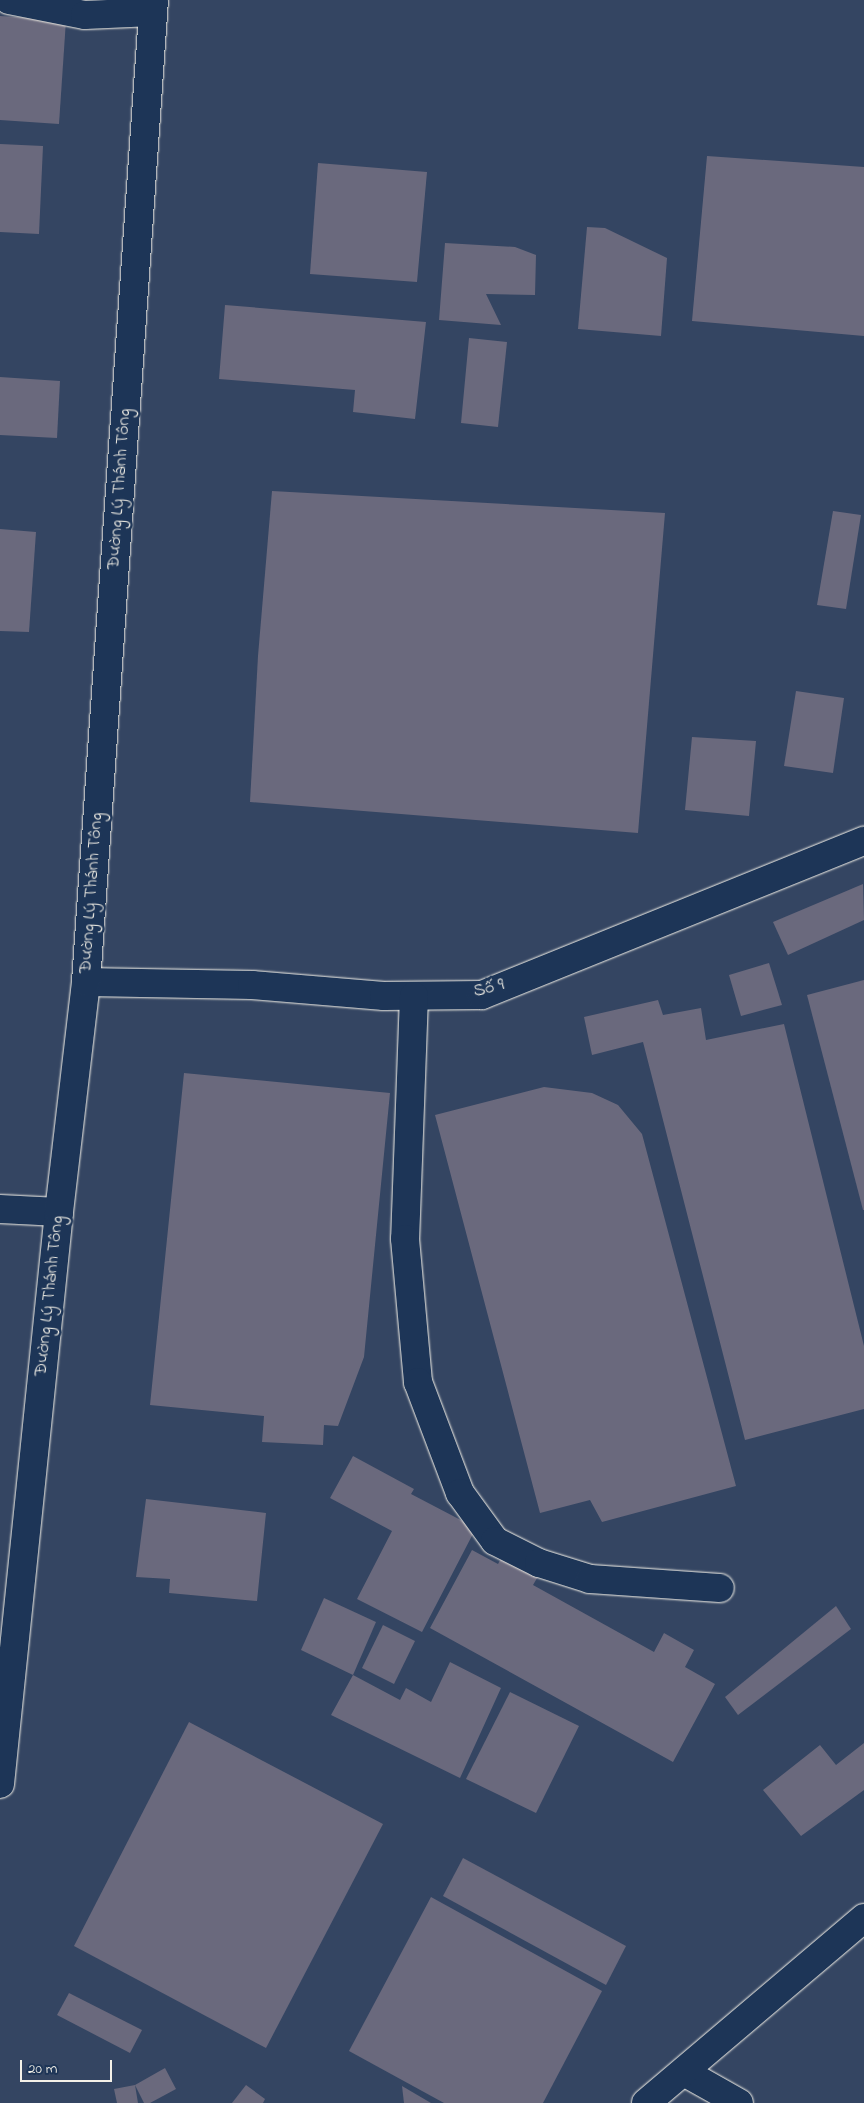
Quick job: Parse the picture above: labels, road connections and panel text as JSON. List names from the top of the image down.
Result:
{
  "streets": {
    "street": ["Đường Lý Thánh Tông", "Số 9"]
  },
  "crossings": [
    ["Đường Lý Thánh Tông", "Số 9"]
  ],
  "scale_bar": "20 m"
}
